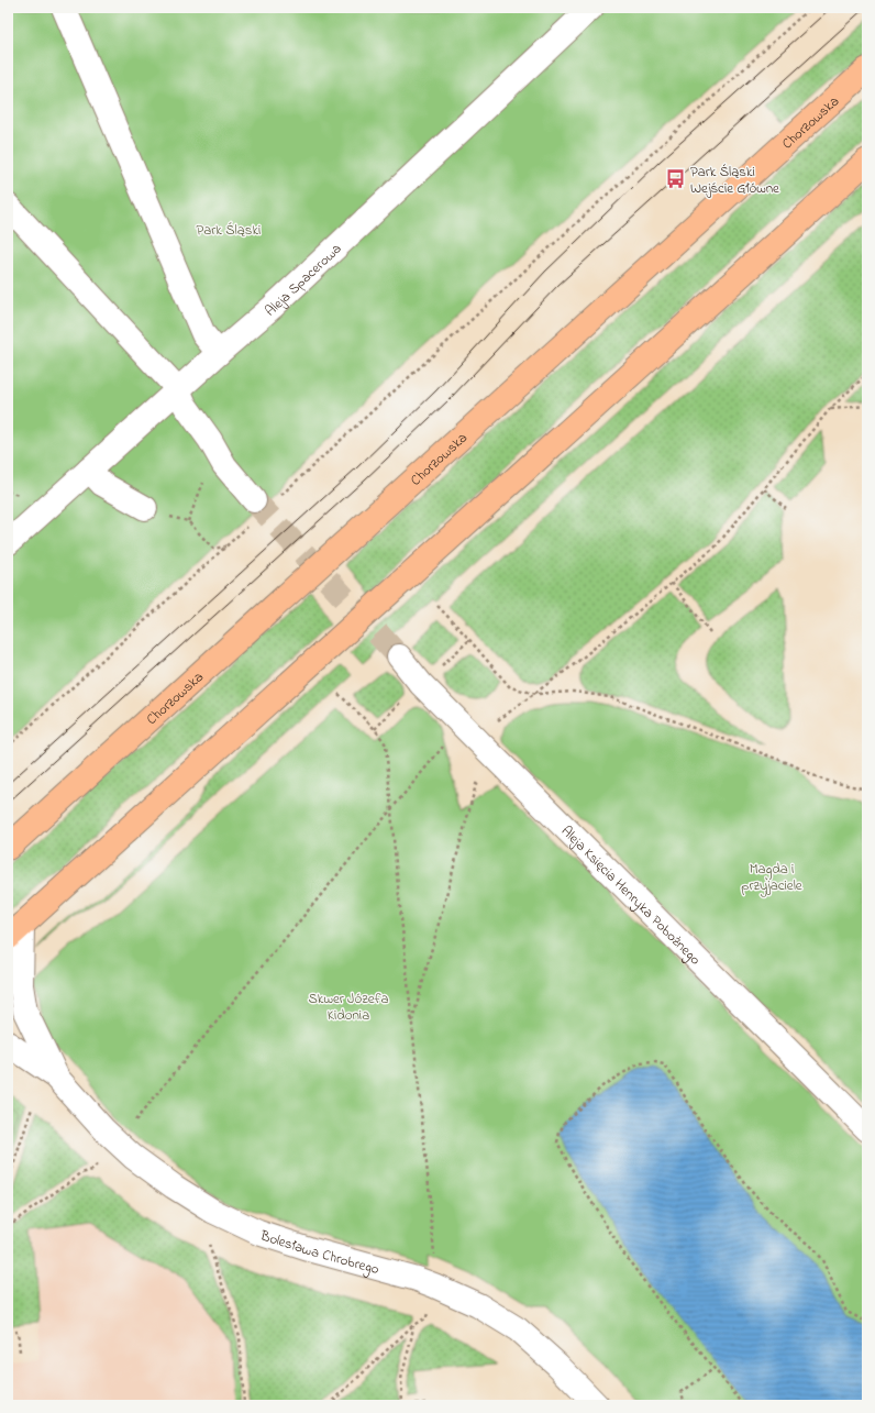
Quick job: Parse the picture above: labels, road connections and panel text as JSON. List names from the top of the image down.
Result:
{
  "streets": {
    "main road": ["Chorzowska"],
    "street": ["Aleja Spacerowa", "Aleja Księcia Henryka Pobożnego", "Bolesława Chrobrego"]
  },
  "parks": ["Park Śląski", "Magda i przyjaciele", "Skwer Józefa Kidonia"],
  "places": {
    "bus stop": ["Park Śląski Wejście Główne"]
  }
}
